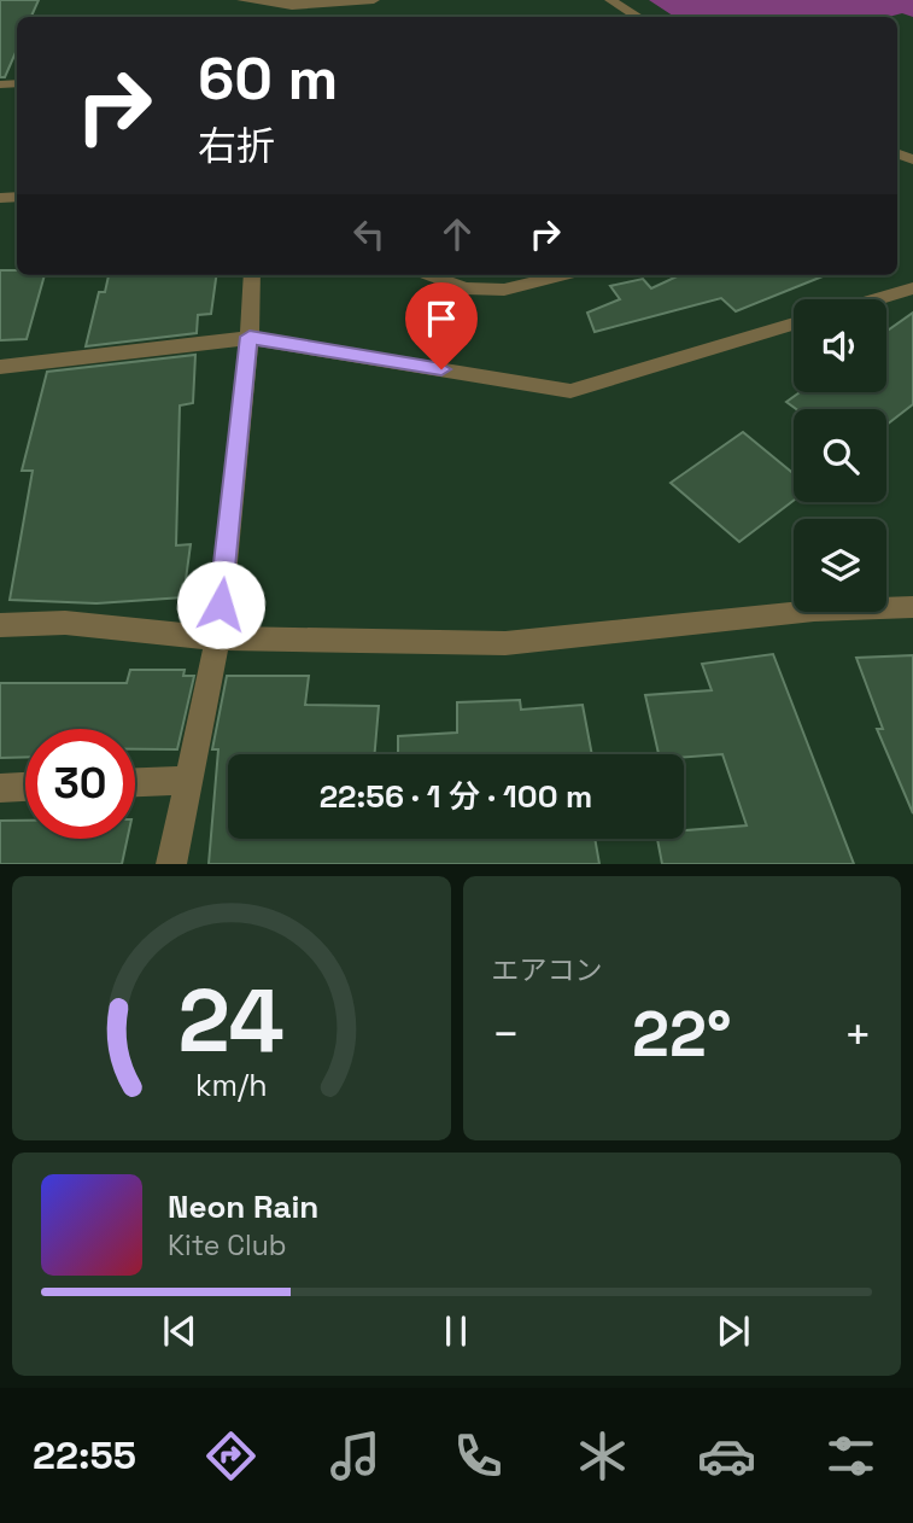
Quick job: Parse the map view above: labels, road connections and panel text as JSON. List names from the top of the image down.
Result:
{
  "page": {
    "turn": ["60 m", "右折"],
    "limit": "30",
    "trip": "22:56 · 1 分 · 100 m",
    "tile": "エアコン",
    "heat": ["−", "22°", "+"],
    "song": ["Neon Rain", "Kite Club"],
    "tabs": "22:55",
    "gauge": ["24", "km/h"]
  }
}
